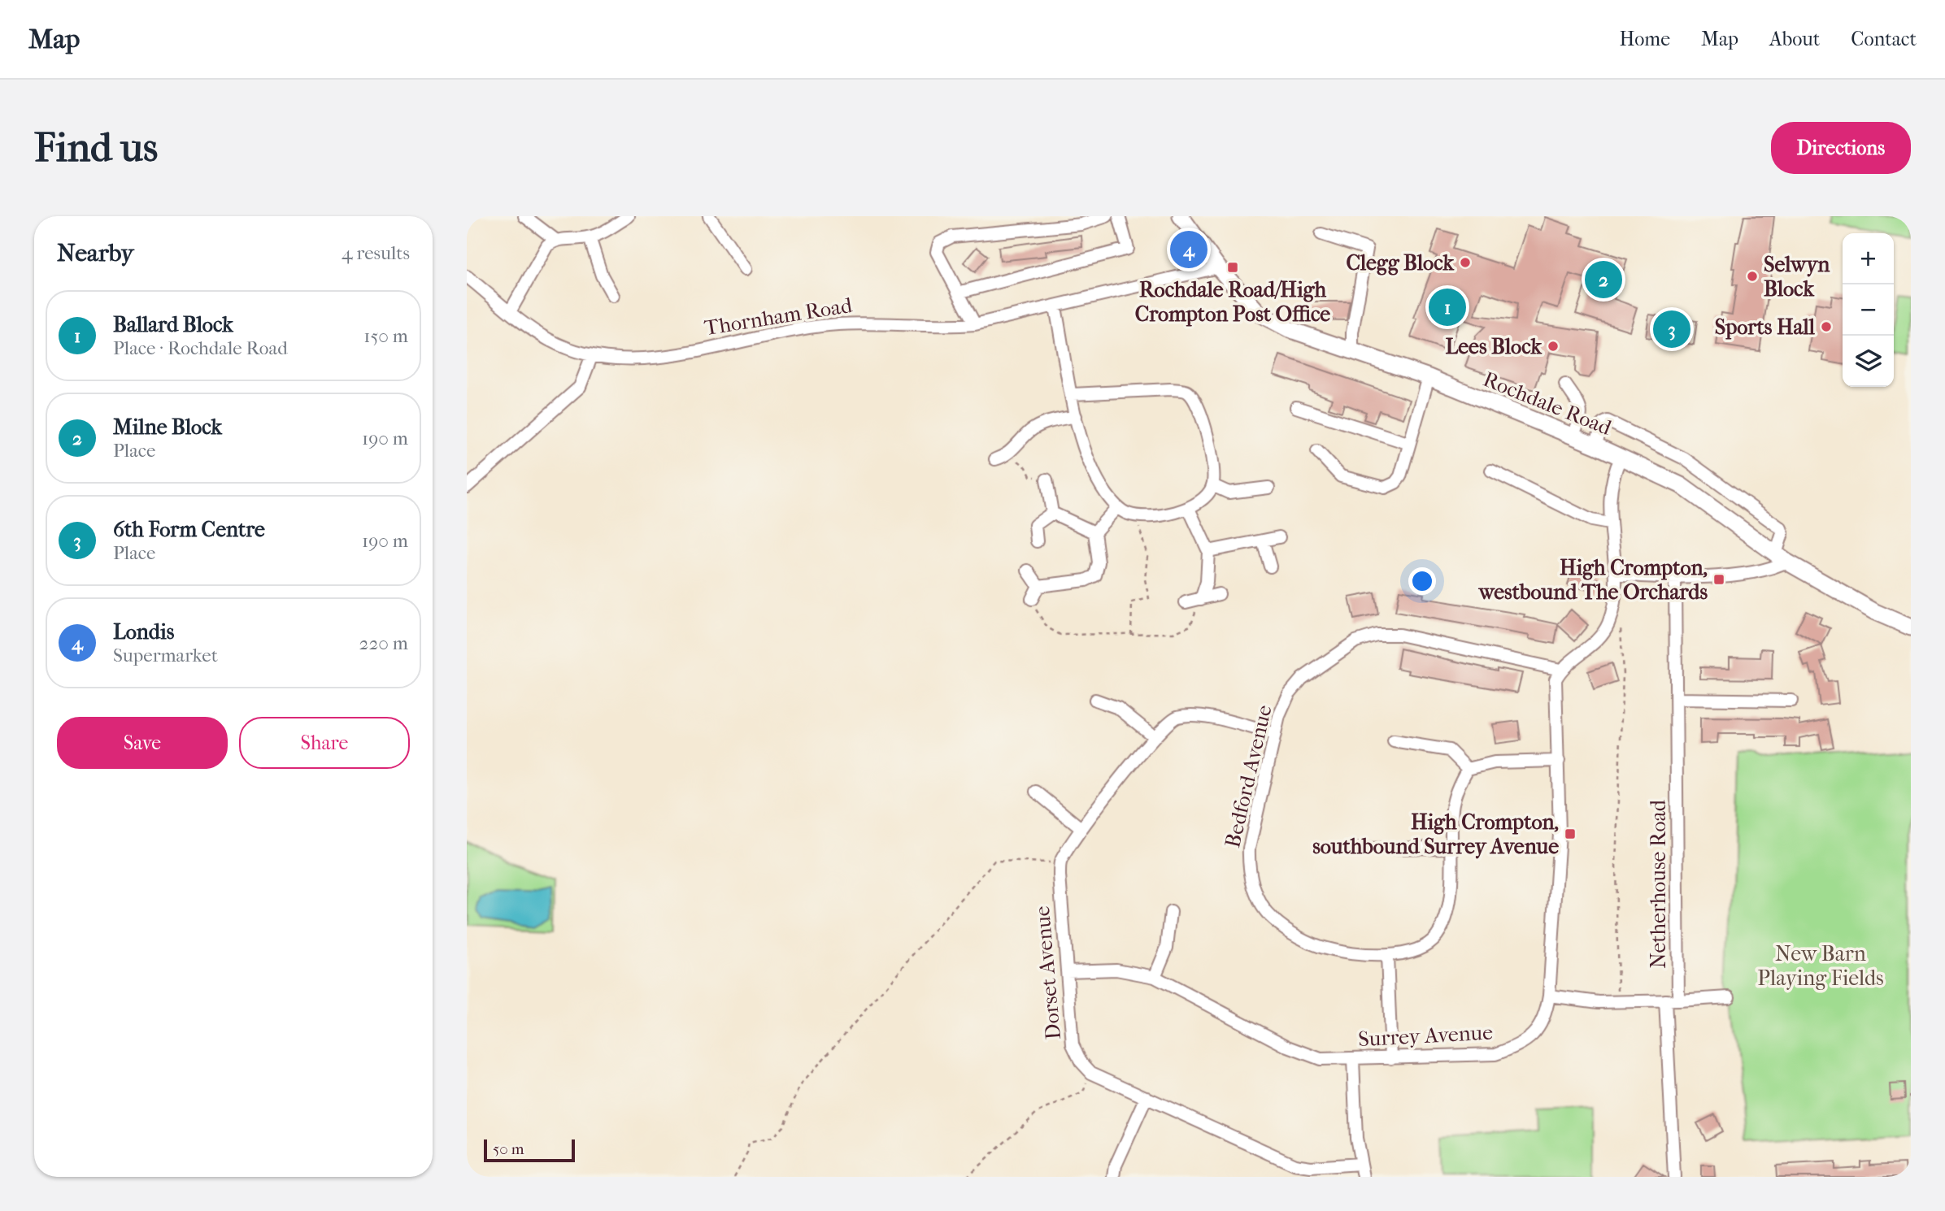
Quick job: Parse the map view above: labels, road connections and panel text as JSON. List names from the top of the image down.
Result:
{
  "streets": {
    "main road": ["Rochdale Road"],
    "street": [
      "Thornham Road",
      "Bedford Avenue",
      "Netherhouse Road",
      "Dorset Avenue",
      "Surrey Avenue"
    ]
  },
  "crossings": [
    ["Thornham Road", "Rochdale Road"],
    ["Bedford Avenue", "Surrey Avenue"],
    ["Netherhouse Road", "Surrey Avenue"],
    ["Dorset Avenue", "Surrey Avenue"]
  ],
  "parks": ["New Barn Playing Fields"],
  "places": {
    "other": [
      "Clegg Block",
      "Selwyn Block",
      "Sports Hall",
      "Lees Block"
    ],
    "transit": ["Rochdale Road/High Crompton Post Office", "High Crompton, westbound The Orchards", "High Crompton, southbound Surrey Avenue"]
  },
  "scale_bar": "50 m",
  "page": {
    "header": "Map",
    "nav": [
      "Home",
      "Map",
      "About",
      "Contact"
    ],
    "buttons": [
      "Directions",
      ["Save", "Share"]
    ],
    "title": "Find us",
    "heading": ["Nearby", "4 results"],
    "pins": [
      "4",
      "2",
      "1",
      "3"
    ],
    "map_buttons": ["+", "−"],
    "list": [
      {
        "mark": "1",
        "name": "Ballard Block",
        "note": "Place · Rochdale Road",
        "value": "150 m"
      },
      {
        "mark": "2",
        "name": "Milne Block",
        "note": "Place",
        "value": "190 m"
      },
      {
        "mark": "3",
        "name": "6th Form Centre",
        "note": "Place",
        "value": "190 m"
      },
      {
        "mark": "4",
        "name": "Londis",
        "note": "Supermarket",
        "value": "220 m"
      }
    ],
    "scale": "50 m"
  }
}
